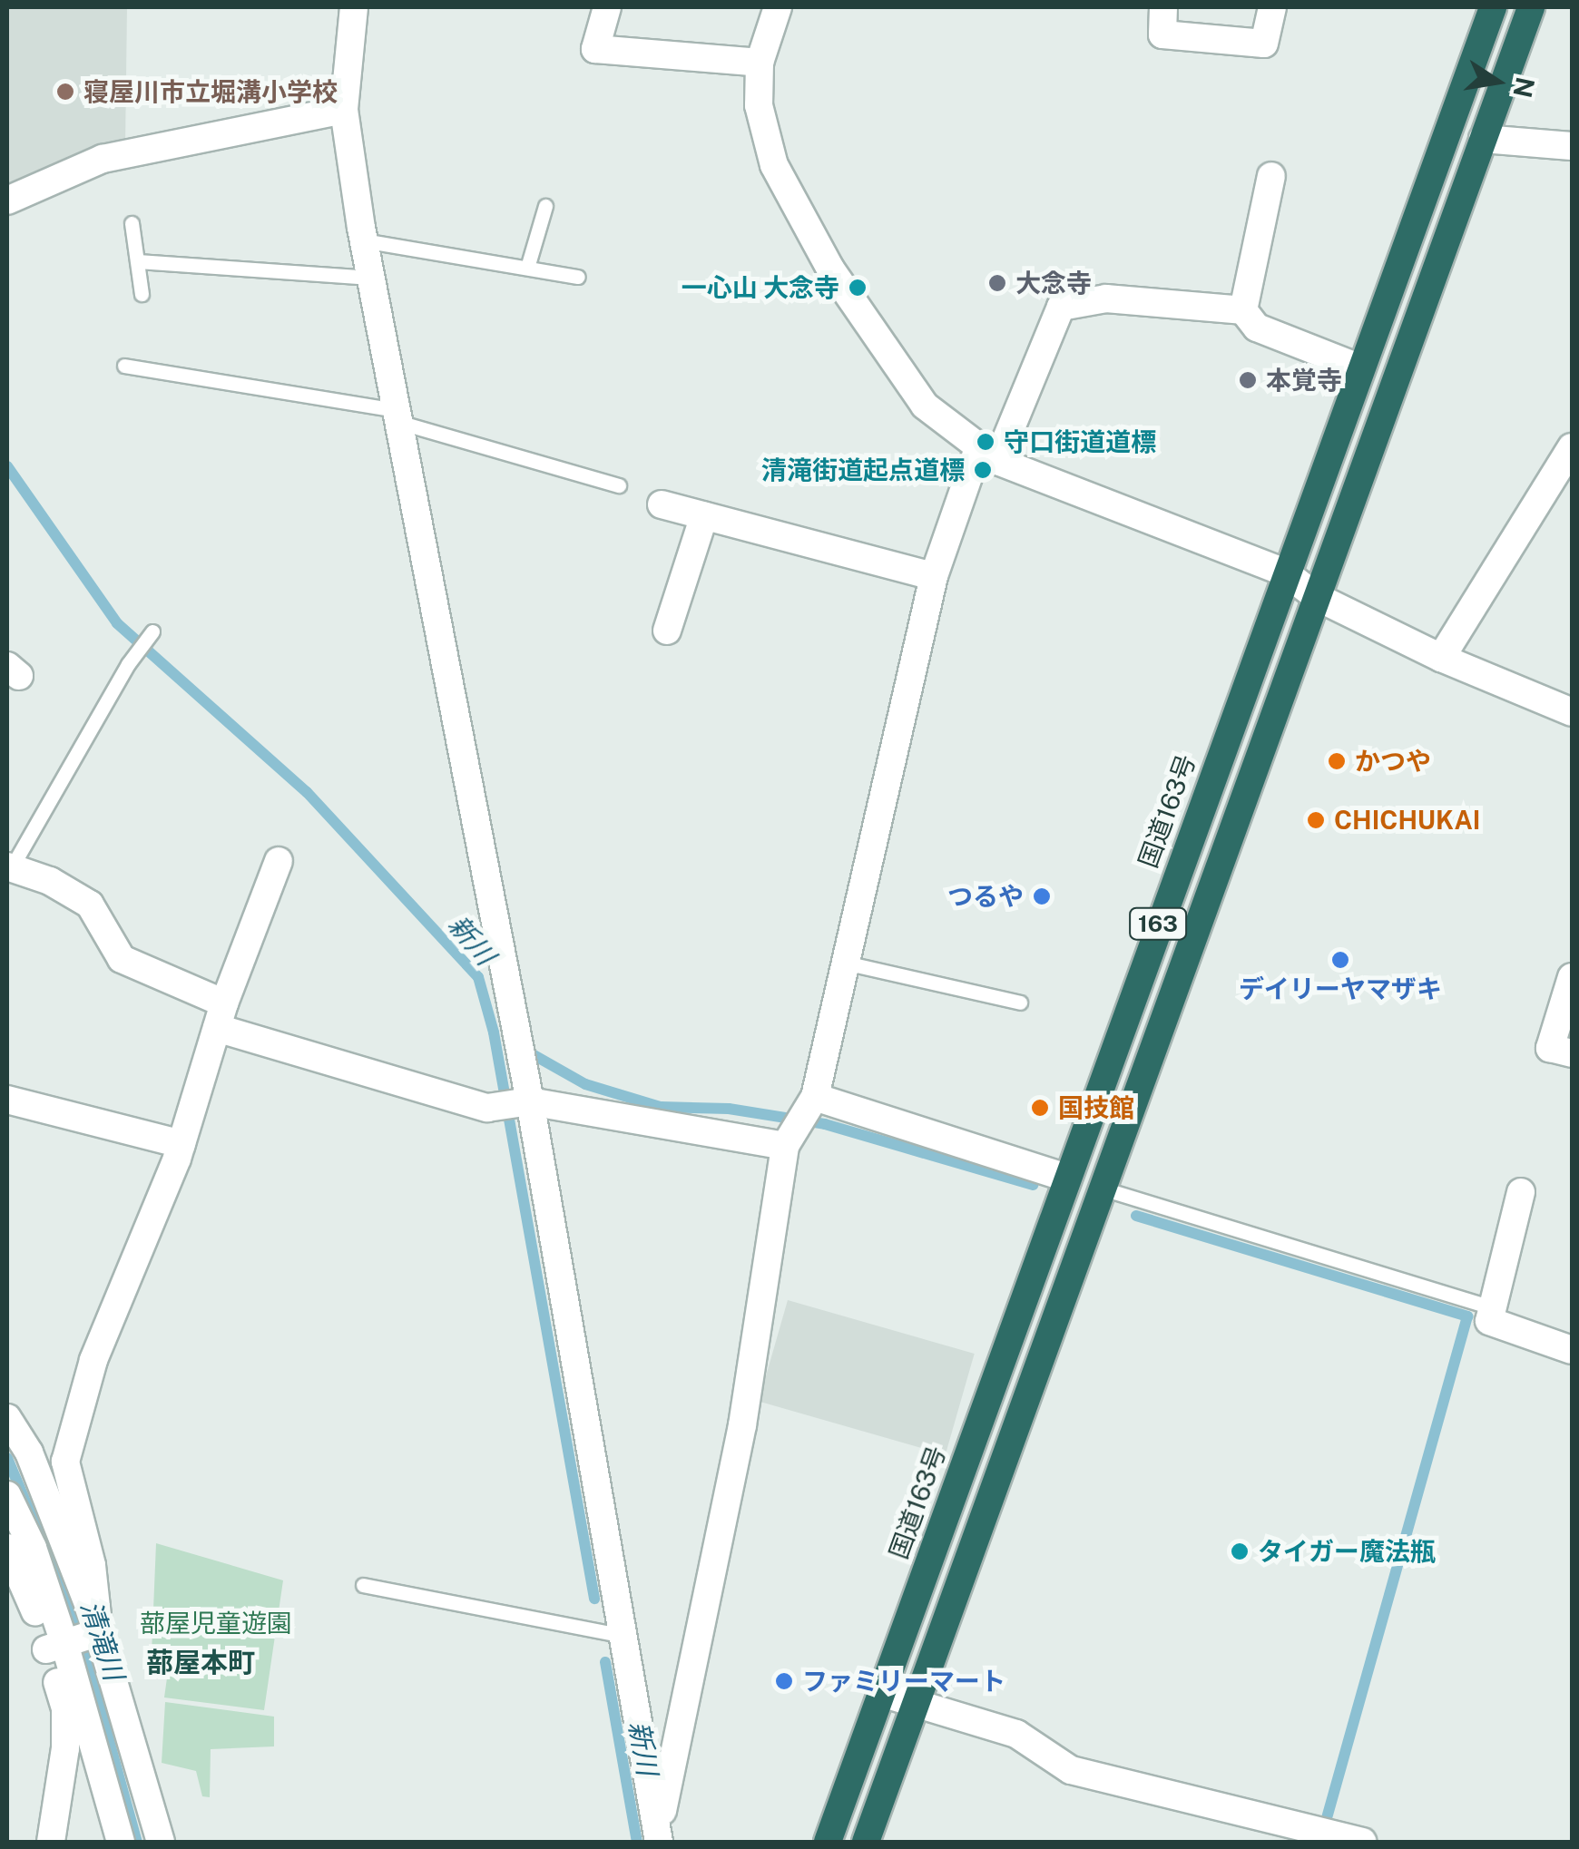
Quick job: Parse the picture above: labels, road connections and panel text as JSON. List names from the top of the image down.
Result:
{
  "streets": {
    "highway": ["国道163号", "163"]
  },
  "districts": ["蔀屋本町"],
  "water": ["新川", "清滝川"],
  "parks": ["蔀屋児童遊園"],
  "places": [
    "寝屋川市立堀溝小学校",
    "大念寺",
    "一心山 大念寺",
    "本覚寺",
    "守口街道道標",
    "清滝街道起点道標",
    "かつや",
    "CHICHUKAI",
    "つるや",
    "デイリーヤマザキ",
    "国技館",
    "タイガー魔法瓶",
    "ファミリーマート"
  ],
  "north": "right"
}
